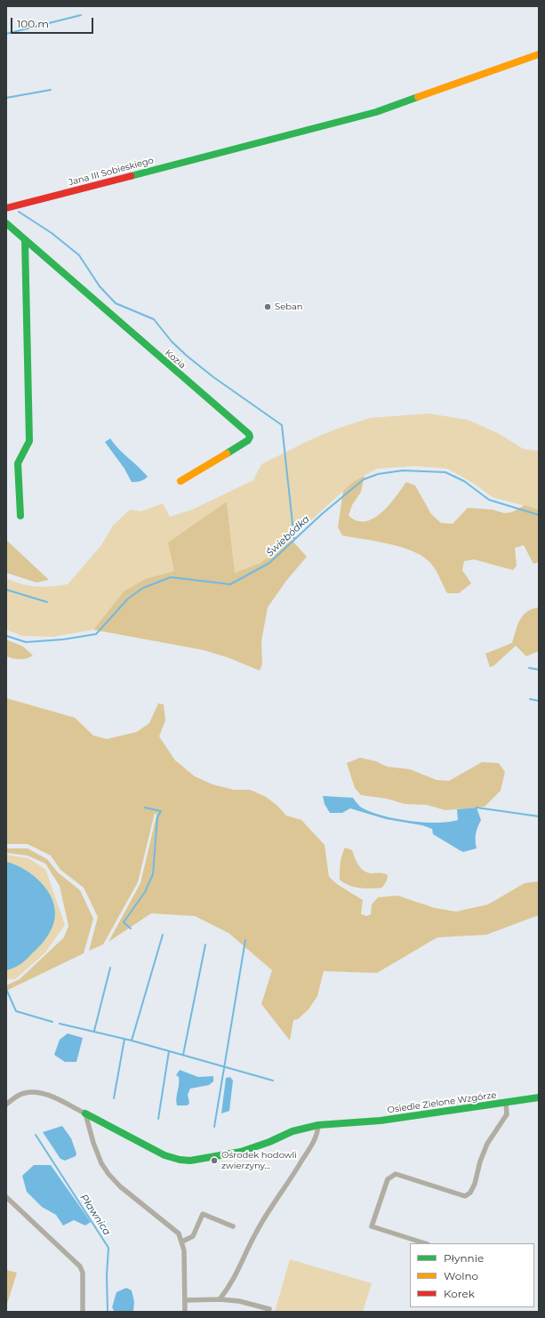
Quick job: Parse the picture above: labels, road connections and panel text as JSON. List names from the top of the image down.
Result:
{
  "streets": {
    "street": ["Jana III Sobieskiego", "Kozia", "Osiedle Zielone Wzgórze"]
  },
  "water": ["Świebódka", "Pławnica"],
  "places": ["Seban", "Ośrodek hodowli zwierzyny..."],
  "legend": ["Płynnie", "Wolno", "Korek"],
  "scale_bar": "100 m"
}
